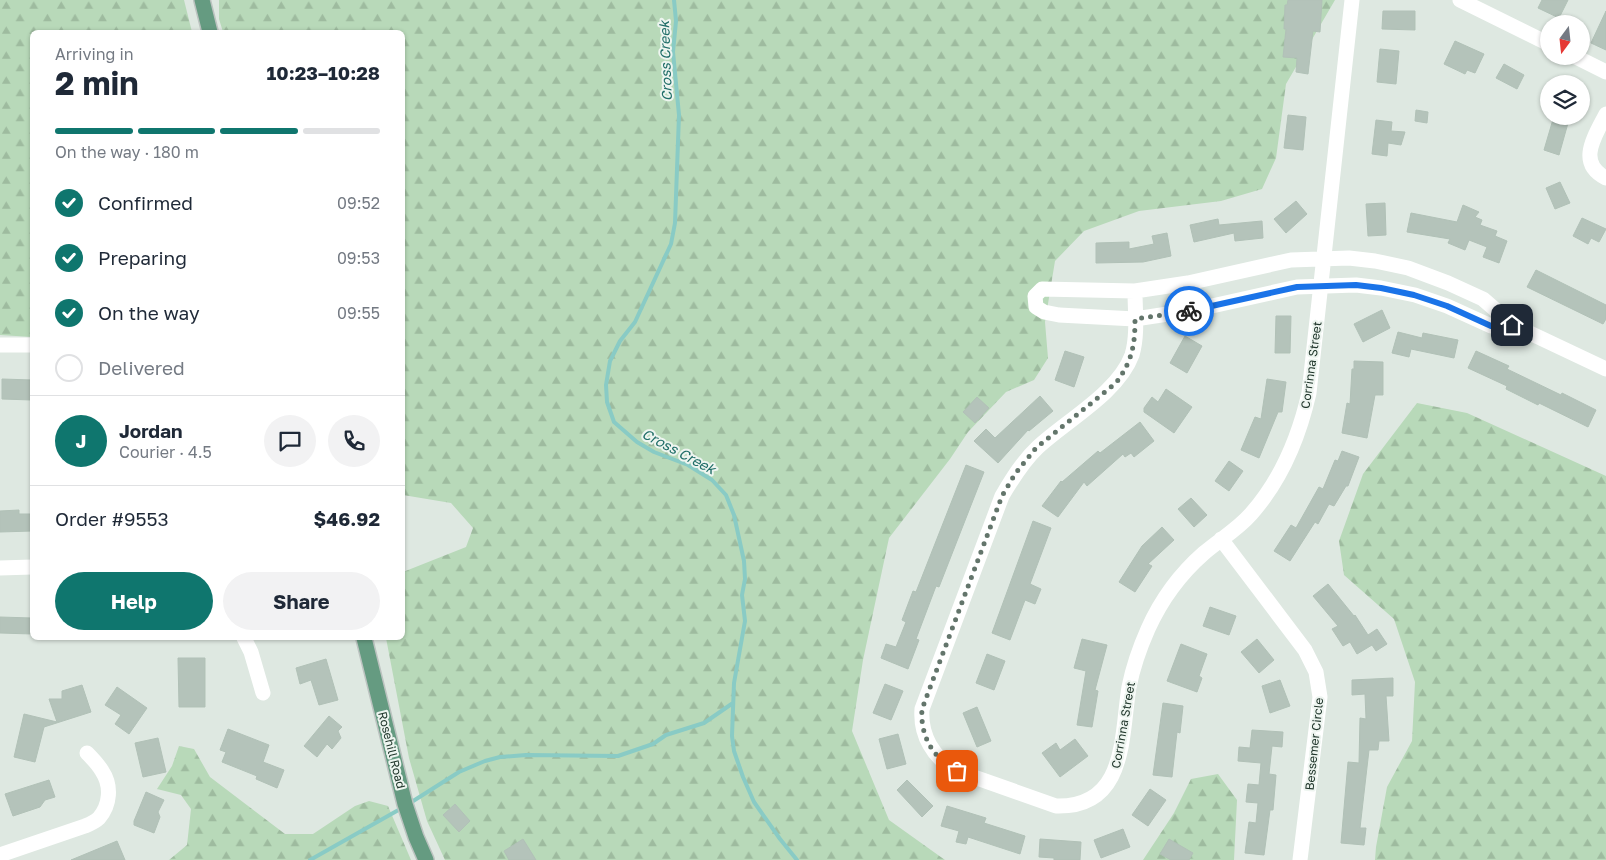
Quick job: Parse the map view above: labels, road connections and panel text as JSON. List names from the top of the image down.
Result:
{
  "streets": {
    "main road": ["Rosehill Road"],
    "street": ["Corrinna Street", "Bessemer Circle"]
  },
  "crossings": [
    ["Corrinna Street", "Bessemer Circle"]
  ],
  "water": ["Cross Creek"],
  "north": "bottom",
  "page": {
    "heading": ["2 min", "Arriving in", "10:23–10:28"],
    "panel": [
      "Jordan",
      "Courier · 4.5",
      "Order #9553",
      "$46.92"
    ],
    "bar": "On the way · 180 m",
    "list": [
      ["Confirmed", "09:52"],
      ["Preparing", "09:53"],
      ["On the way", "09:55"],
      "Delivered"
    ],
    "round": "J",
    "buttons": ["Help", "Share"]
  }
}
